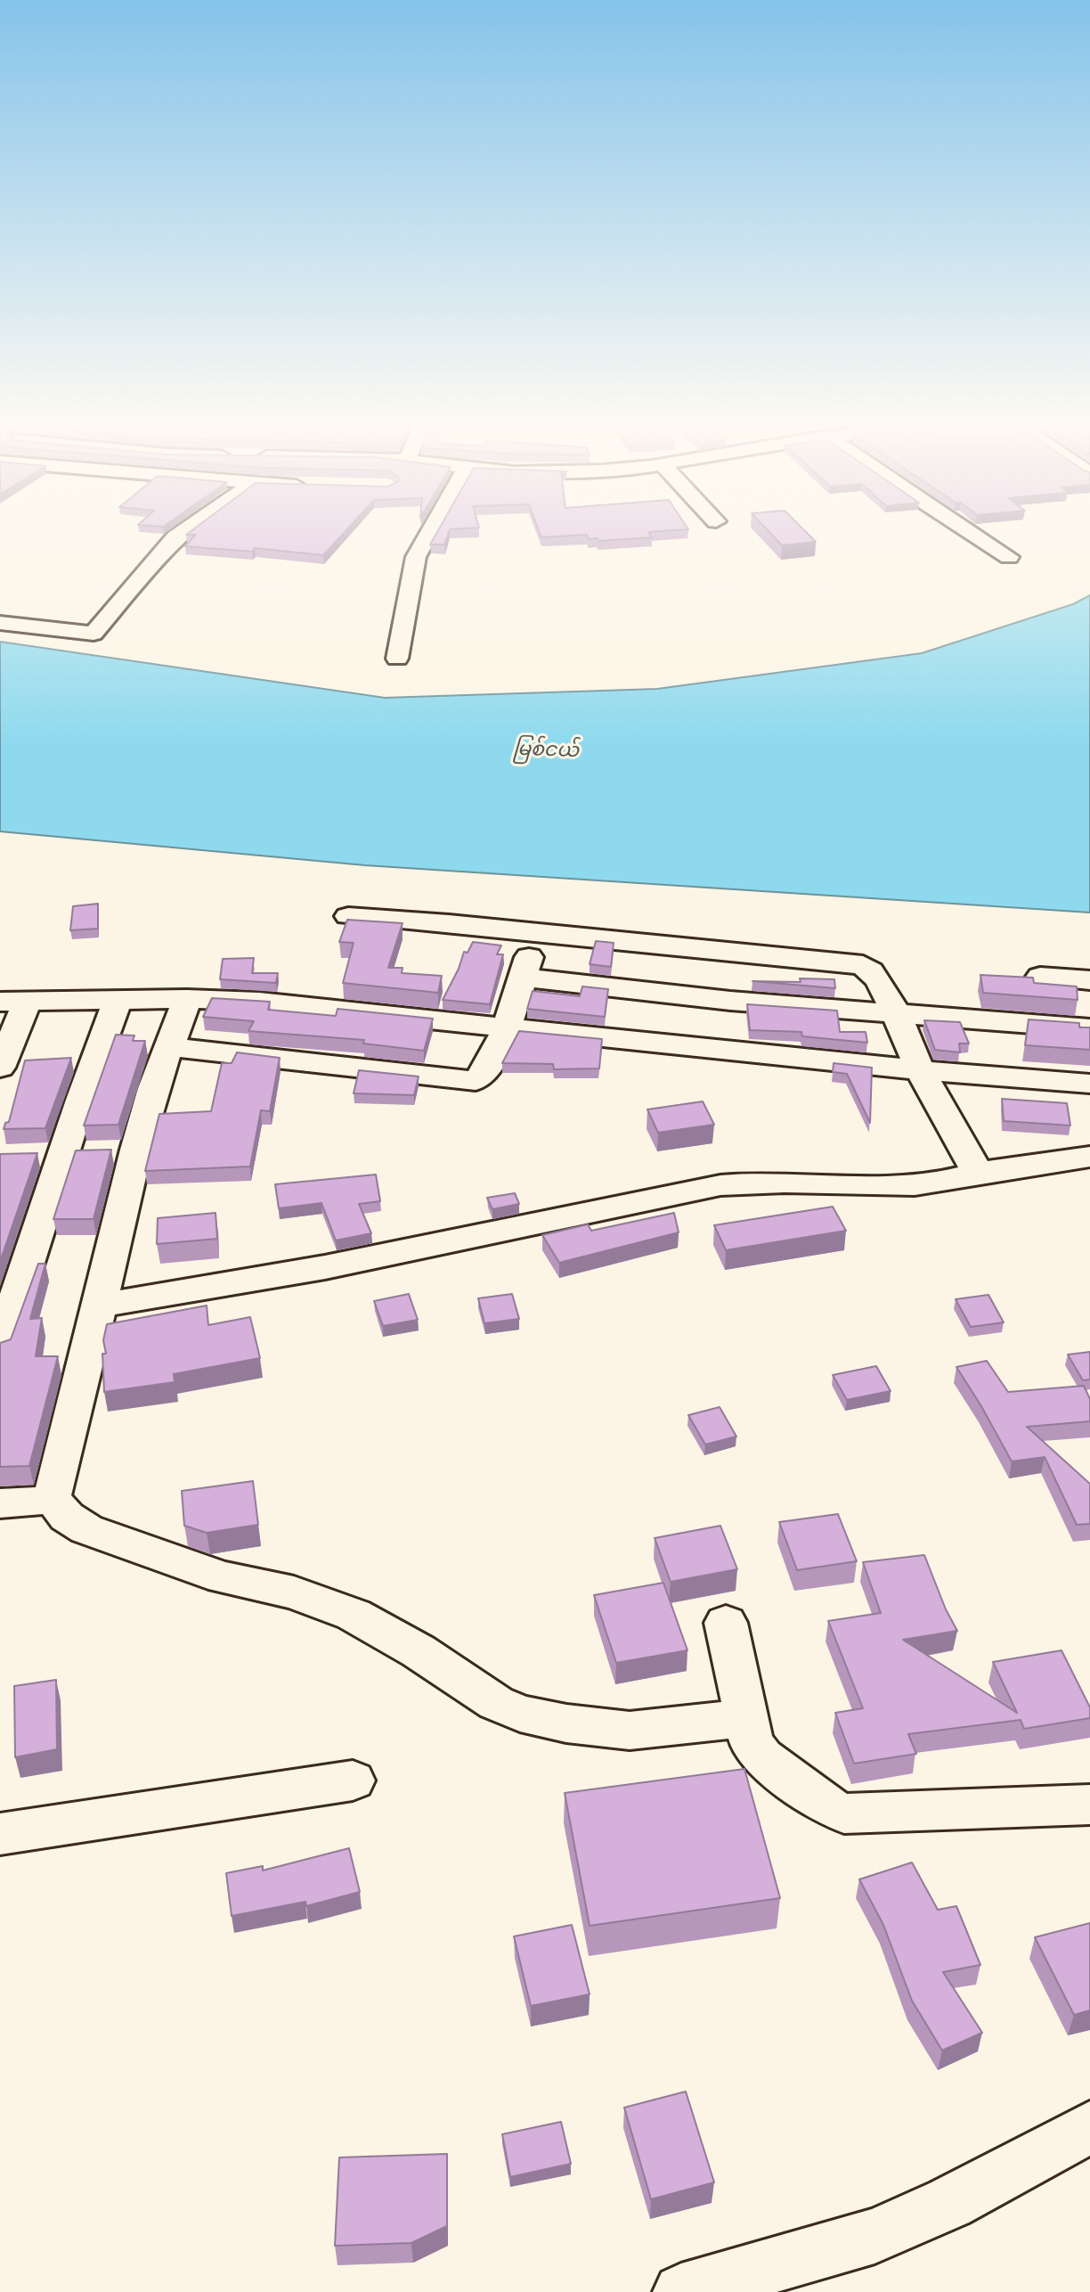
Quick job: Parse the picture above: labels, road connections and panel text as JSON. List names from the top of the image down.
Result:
{
  "water": ["မြစ်ငယ်"]
}
